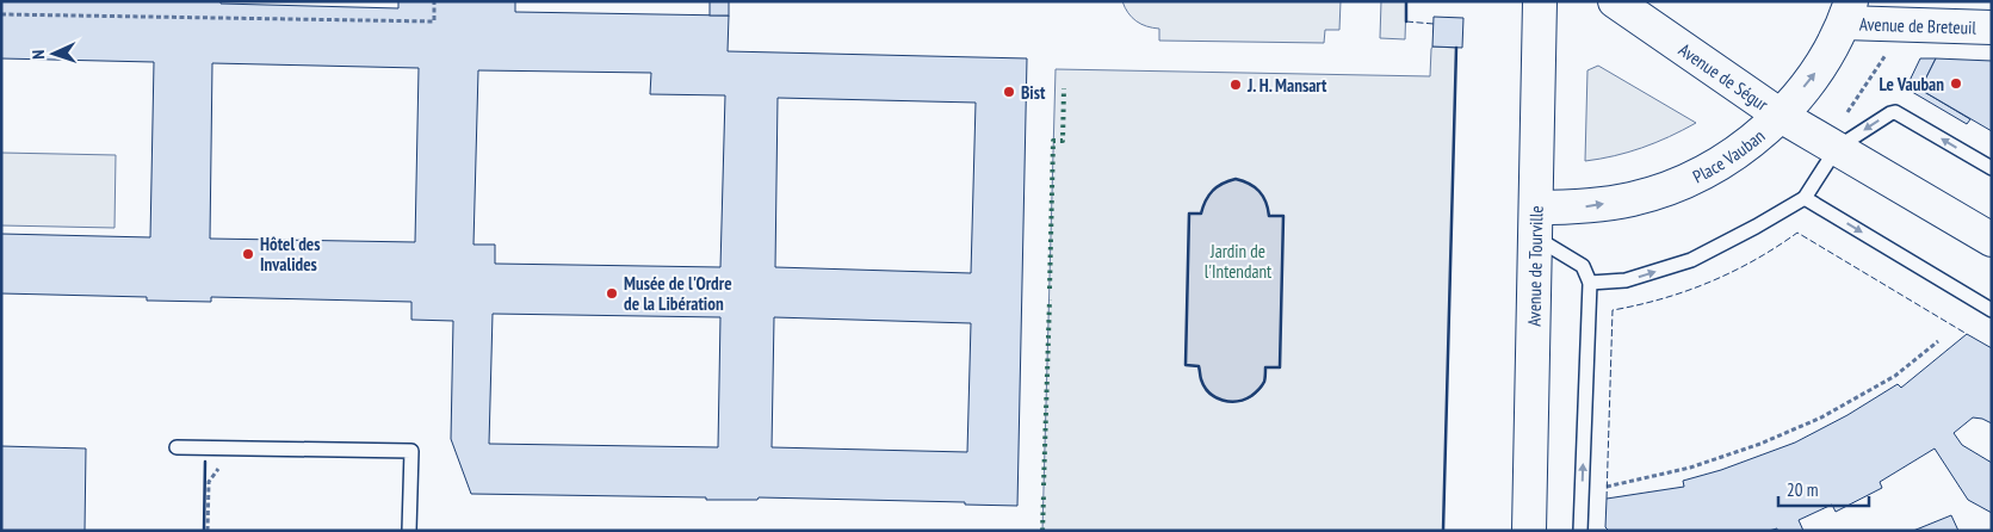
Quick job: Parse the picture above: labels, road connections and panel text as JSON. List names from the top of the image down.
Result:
{
  "streets": {
    "street": [
      "Avenue de Breteuil",
      "Avenue de Ségur",
      "Place Vauban",
      "Avenue de Tourville"
    ]
  },
  "crossings": [
    ["Avenue de Breteuil", "Place Vauban"],
    ["Avenue de Ségur", "Place Vauban"],
    ["Place Vauban", "Avenue de Tourville"]
  ],
  "one_way": ["Place Vauban"],
  "parks": ["Jardin de l'Intendant"],
  "places": [
    "Le Vauban",
    "J. H. Mansart",
    "Bist",
    "Hôtel des Invalides",
    "Musée de l'Ordre de la Libération"
  ],
  "scale_bar": "20 m",
  "north": "left"
}
